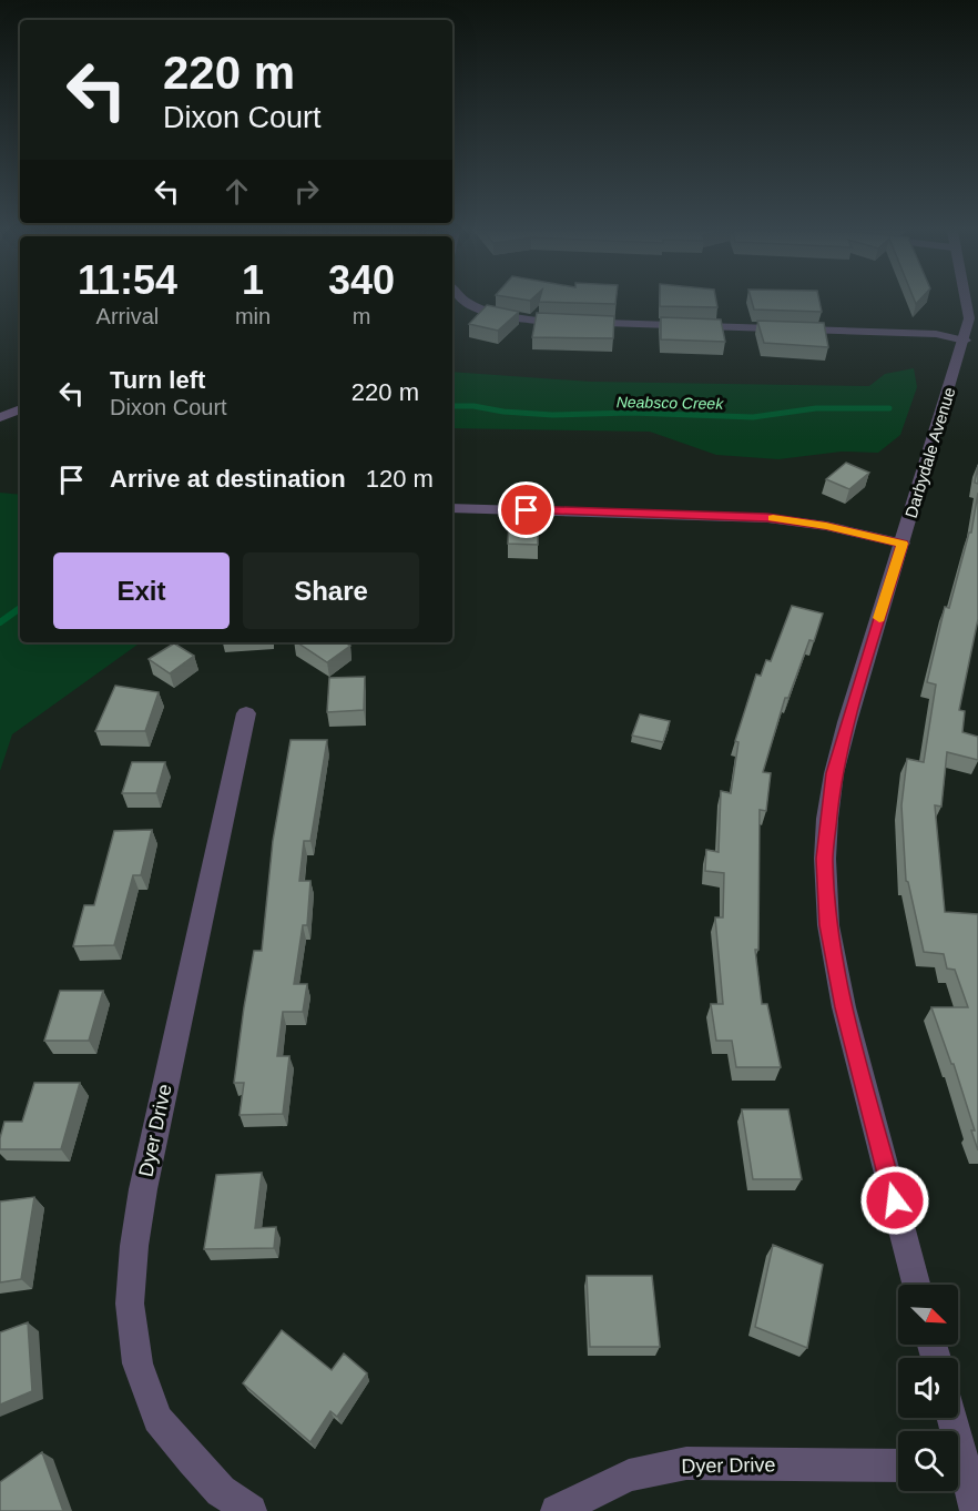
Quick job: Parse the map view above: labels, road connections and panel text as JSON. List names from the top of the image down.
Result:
{
  "streets": {
    "street": ["Darbydale Avenue", "Dyer Drive"]
  },
  "water": ["Neabsco Creek"],
  "north": "bottom right",
  "page": {
    "turn": ["220 m", "Dixon Court"],
    "eta": [
      "11:54",
      "Arrival",
      "1",
      "min",
      "340",
      "m"
    ],
    "list": [
      {
        "name": "Turn left",
        "note": "Dixon Court",
        "value": "220 m"
      },
      {
        "name": "Arrive at destination",
        "value": "120 m"
      }
    ],
    "buttons": ["Exit", "Share"]
  }
}
